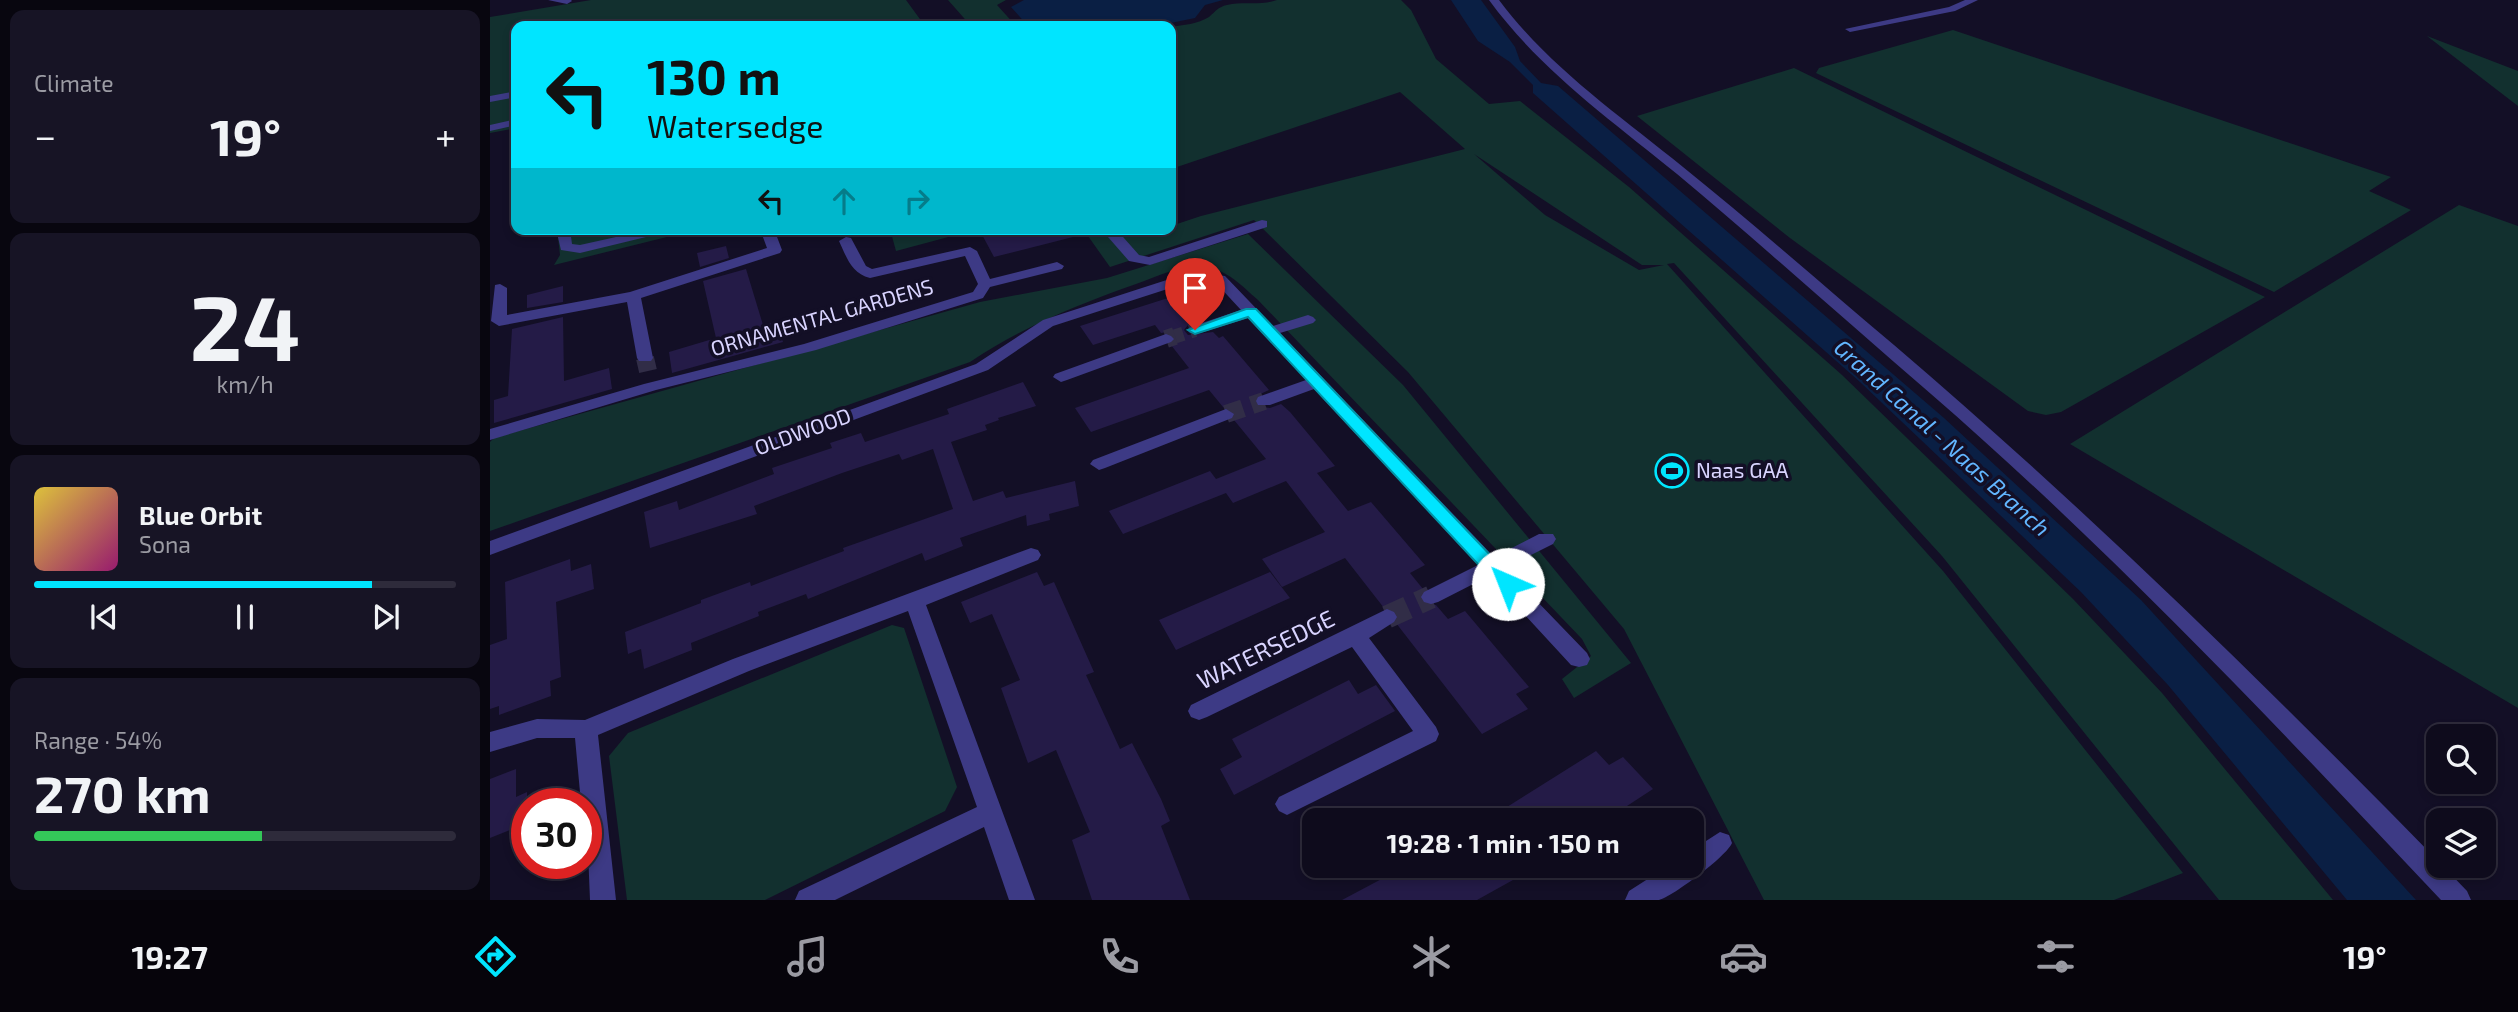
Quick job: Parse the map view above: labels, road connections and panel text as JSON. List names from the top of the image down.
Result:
{
  "streets": {
    "street": ["ORNAMENTAL GARDENS", "OLDWOOD", "WATERSEDGE"]
  },
  "water": ["Grand Canal - Naas Branch"],
  "places": {
    "sports": ["Naas GAA"]
  },
  "page": {
    "tile": [
      "Climate",
      ["24", "km/h"],
      ["Range · 54%", "270 km"]
    ],
    "turn": ["130 m", "Watersedge"],
    "heat": ["−", "19°", "+"],
    "song": ["Blue Orbit", "Sona"],
    "limit": "30",
    "trip": "19:28 · 1 min · 150 m",
    "tabs": ["19:27", "19°"]
  }
}
